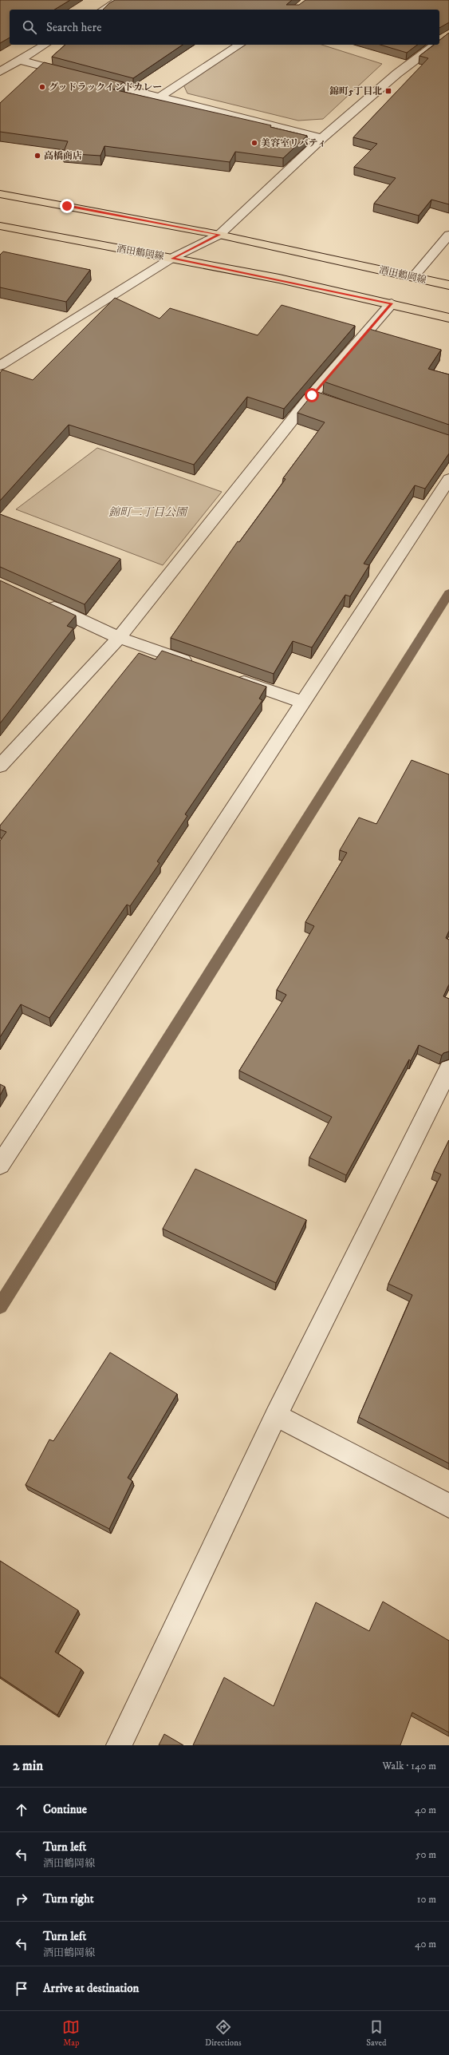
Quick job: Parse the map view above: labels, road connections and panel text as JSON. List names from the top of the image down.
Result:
{
  "streets": {
    "main road": ["酒田鶴岡線"]
  },
  "parks": ["錦町二丁目公園"],
  "places": {
    "other": ["グッドラックインドカレー", "美容室リバティ", "高橋商店"],
    "transit": ["錦町5丁目北"]
  },
  "page": {
    "search": "Search here",
    "heading": ["2 min", "Walk · 140 m"],
    "list": [
      ["Continue", "40 m"],
      ["Turn left", "酒田鶴岡線", "50 m"],
      ["Turn right", "10 m"],
      ["Turn left", "酒田鶴岡線", "40 m"],
      "Arrive at destination"
    ],
    "nav": ["Map", "Directions", "Saved"]
  }
}
